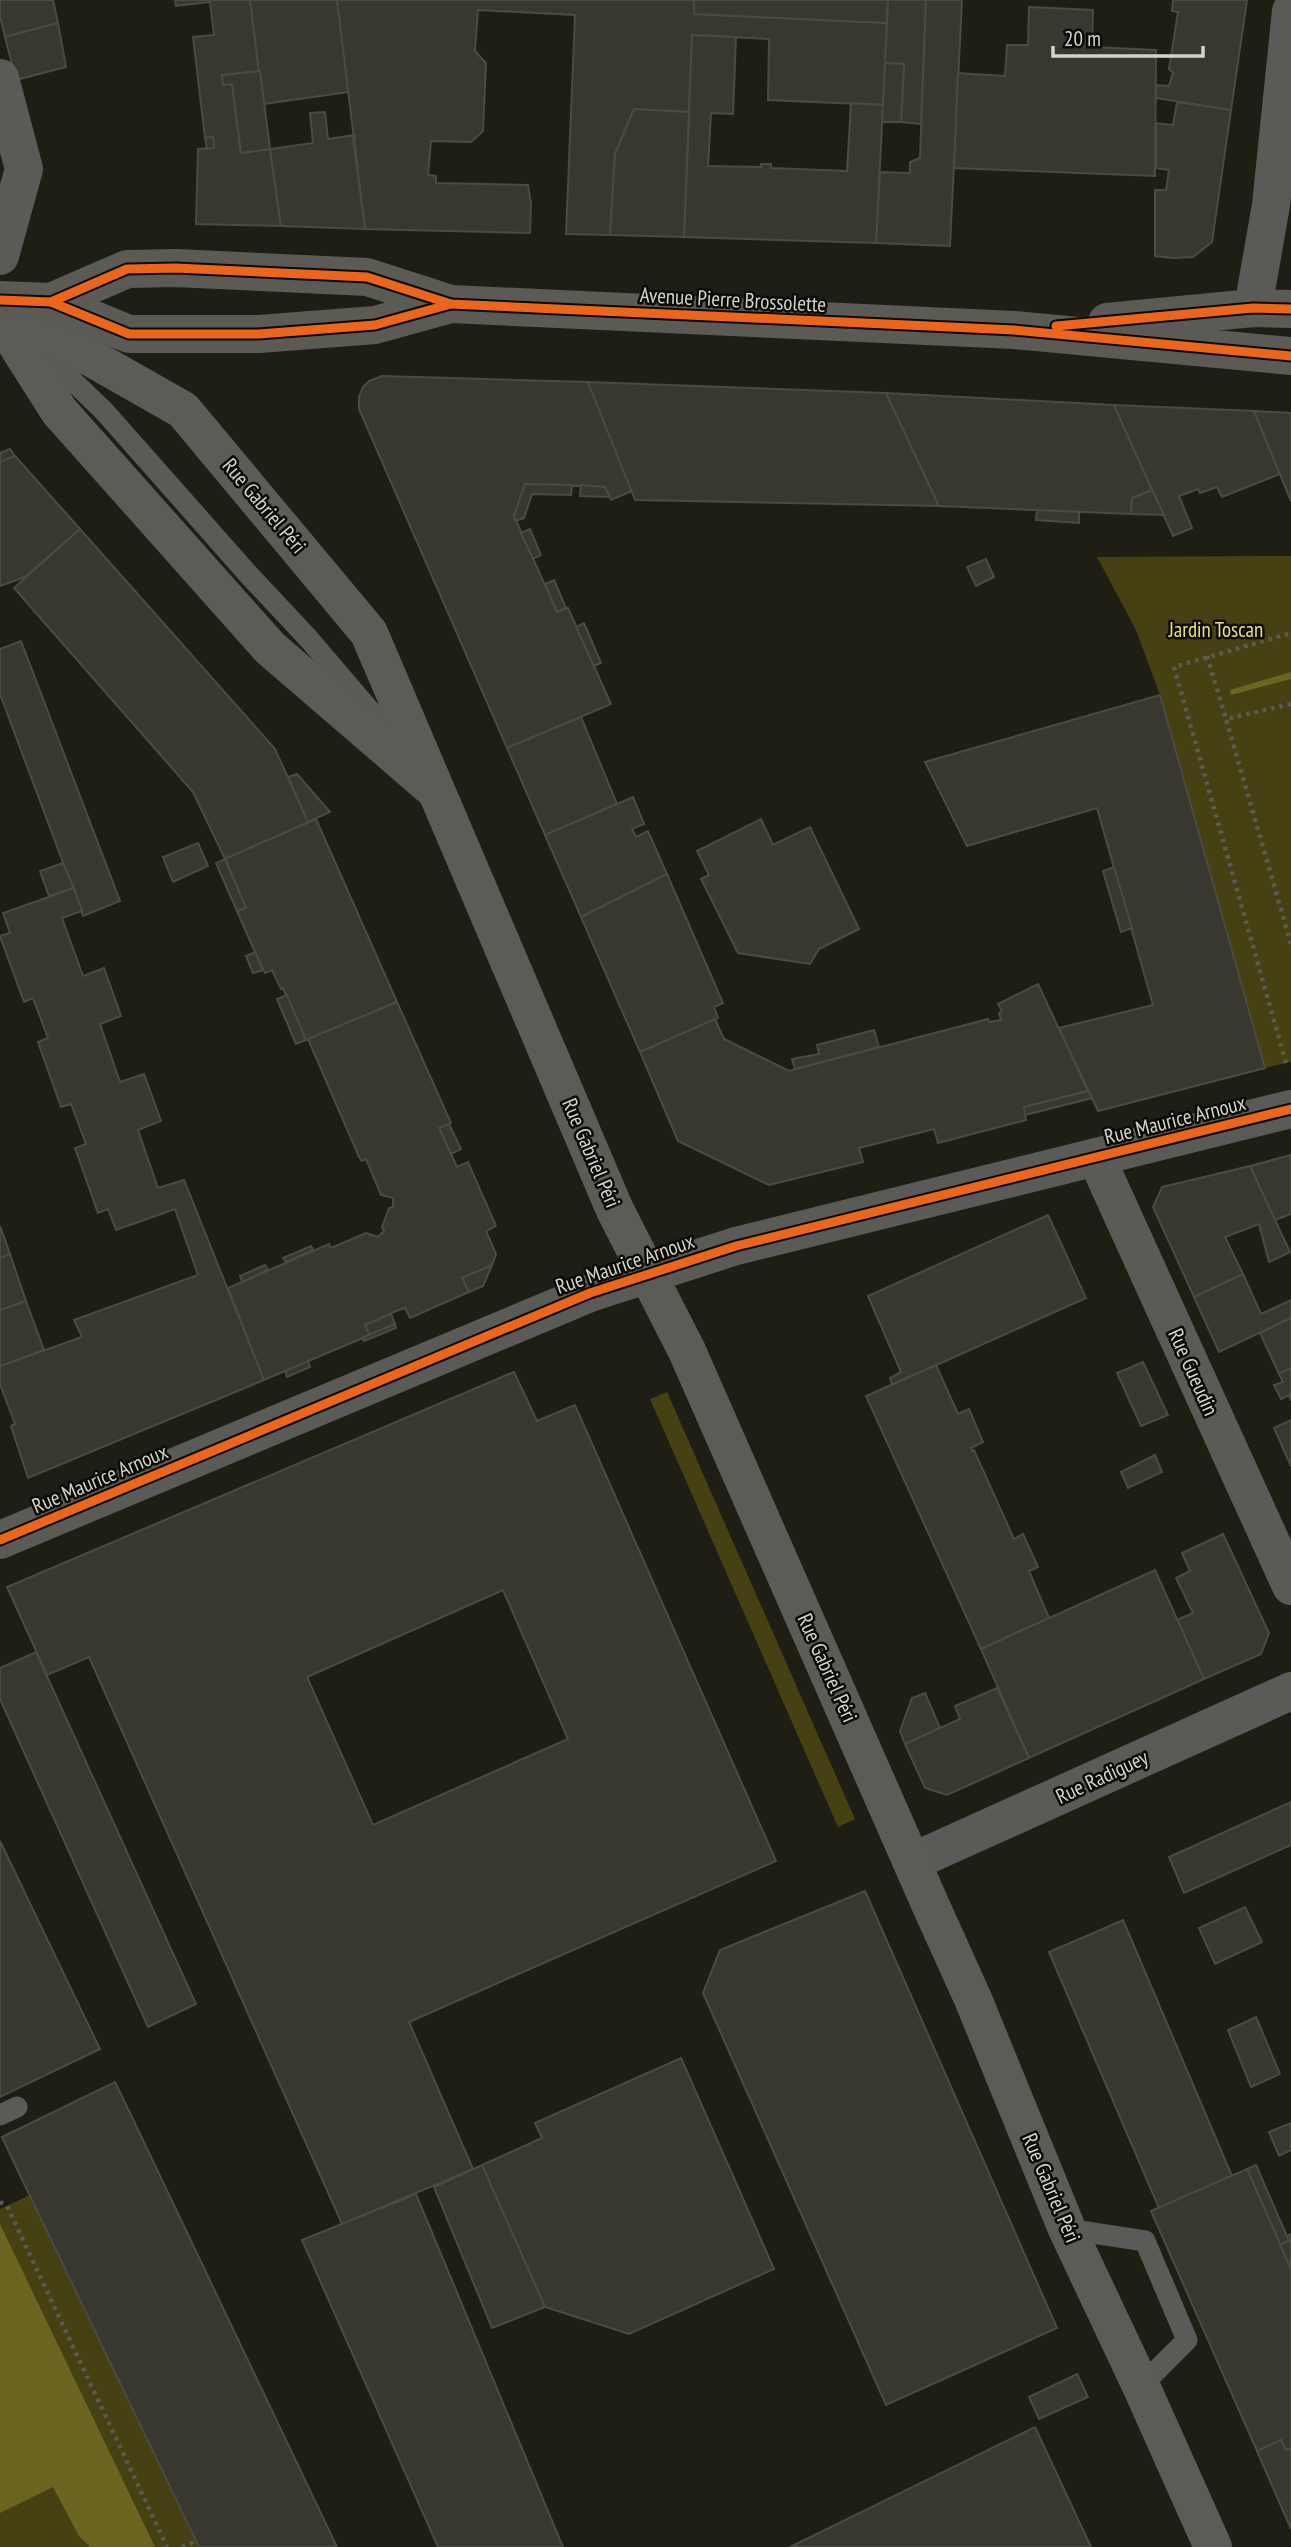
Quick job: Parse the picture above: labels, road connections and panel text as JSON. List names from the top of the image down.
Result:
{
  "streets": {
    "main road": ["Avenue Pierre Brossolette", "Rue Gabriel Péri"],
    "street": ["Rue Maurice Arnoux", "Rue Gueudin", "Rue Radiguey"]
  },
  "crossings": [
    ["Rue Gabriel Péri", "Rue Maurice Arnoux"],
    ["Rue Gabriel Péri", "Rue Radiguey"],
    ["Rue Maurice Arnoux", "Rue Gueudin"]
  ],
  "parks": ["Jardin Toscan"],
  "scale_bar": "20 m"
}
